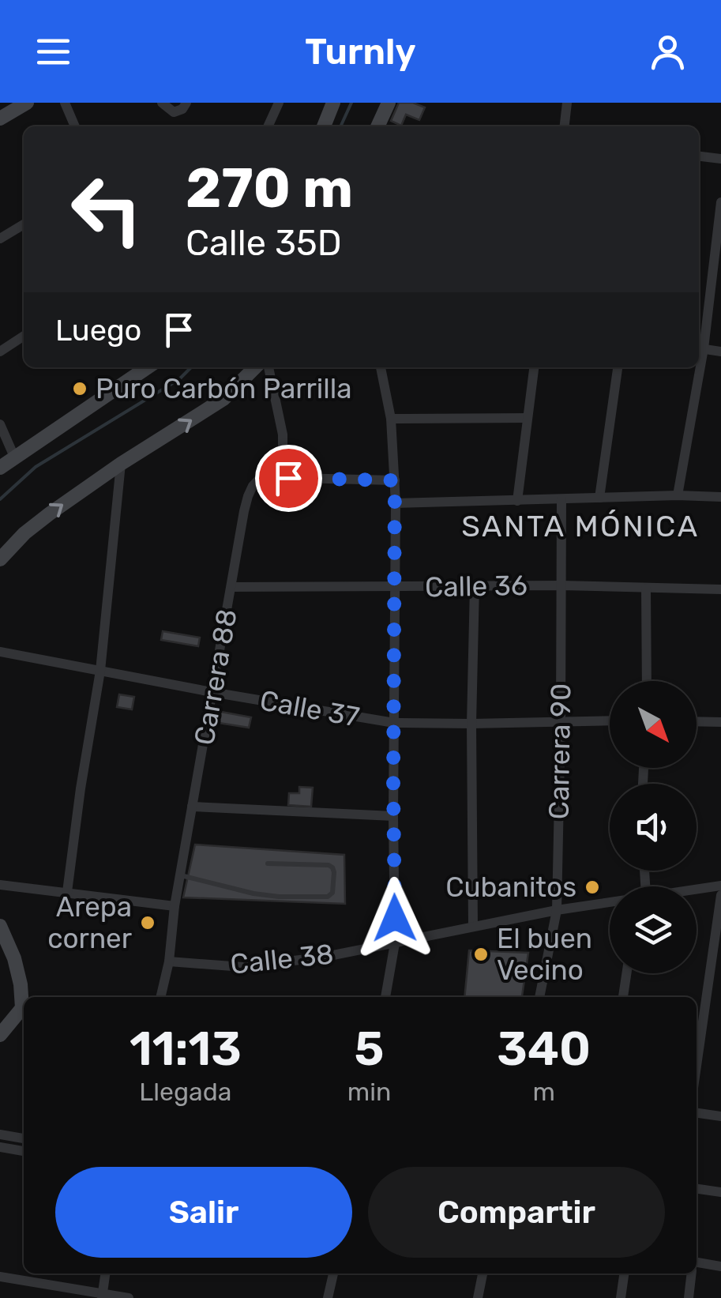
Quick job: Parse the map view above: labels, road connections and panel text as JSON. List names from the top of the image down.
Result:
{
  "streets": {
    "street": [
      "Calle 36",
      "Carrera 88",
      "Calle 37",
      "Carrera 90",
      "Calle 38"
    ]
  },
  "crossings": [
    ["Calle 36", "Carrera 88"],
    ["Calle 36", "Carrera 90"],
    ["Carrera 88", "Calle 37"],
    ["Carrera 88", "Calle 38"],
    ["Calle 37", "Carrera 90"],
    ["Carrera 90", "Calle 38"]
  ],
  "districts": ["SANTA MÓNICA"],
  "places": [
    "Puro Carbón Parrilla",
    "Cubanitos",
    "Arepa corner",
    "El buen Vecino"
  ],
  "north": "bottom right",
  "page": {
    "header": "Turnly",
    "turn": ["270 m", "Calle 35D"],
    "then": "Luego",
    "eta": [
      "11:13",
      "Llegada",
      "5",
      "min",
      "340",
      "m"
    ],
    "buttons": ["Salir", "Compartir"]
  }
}
